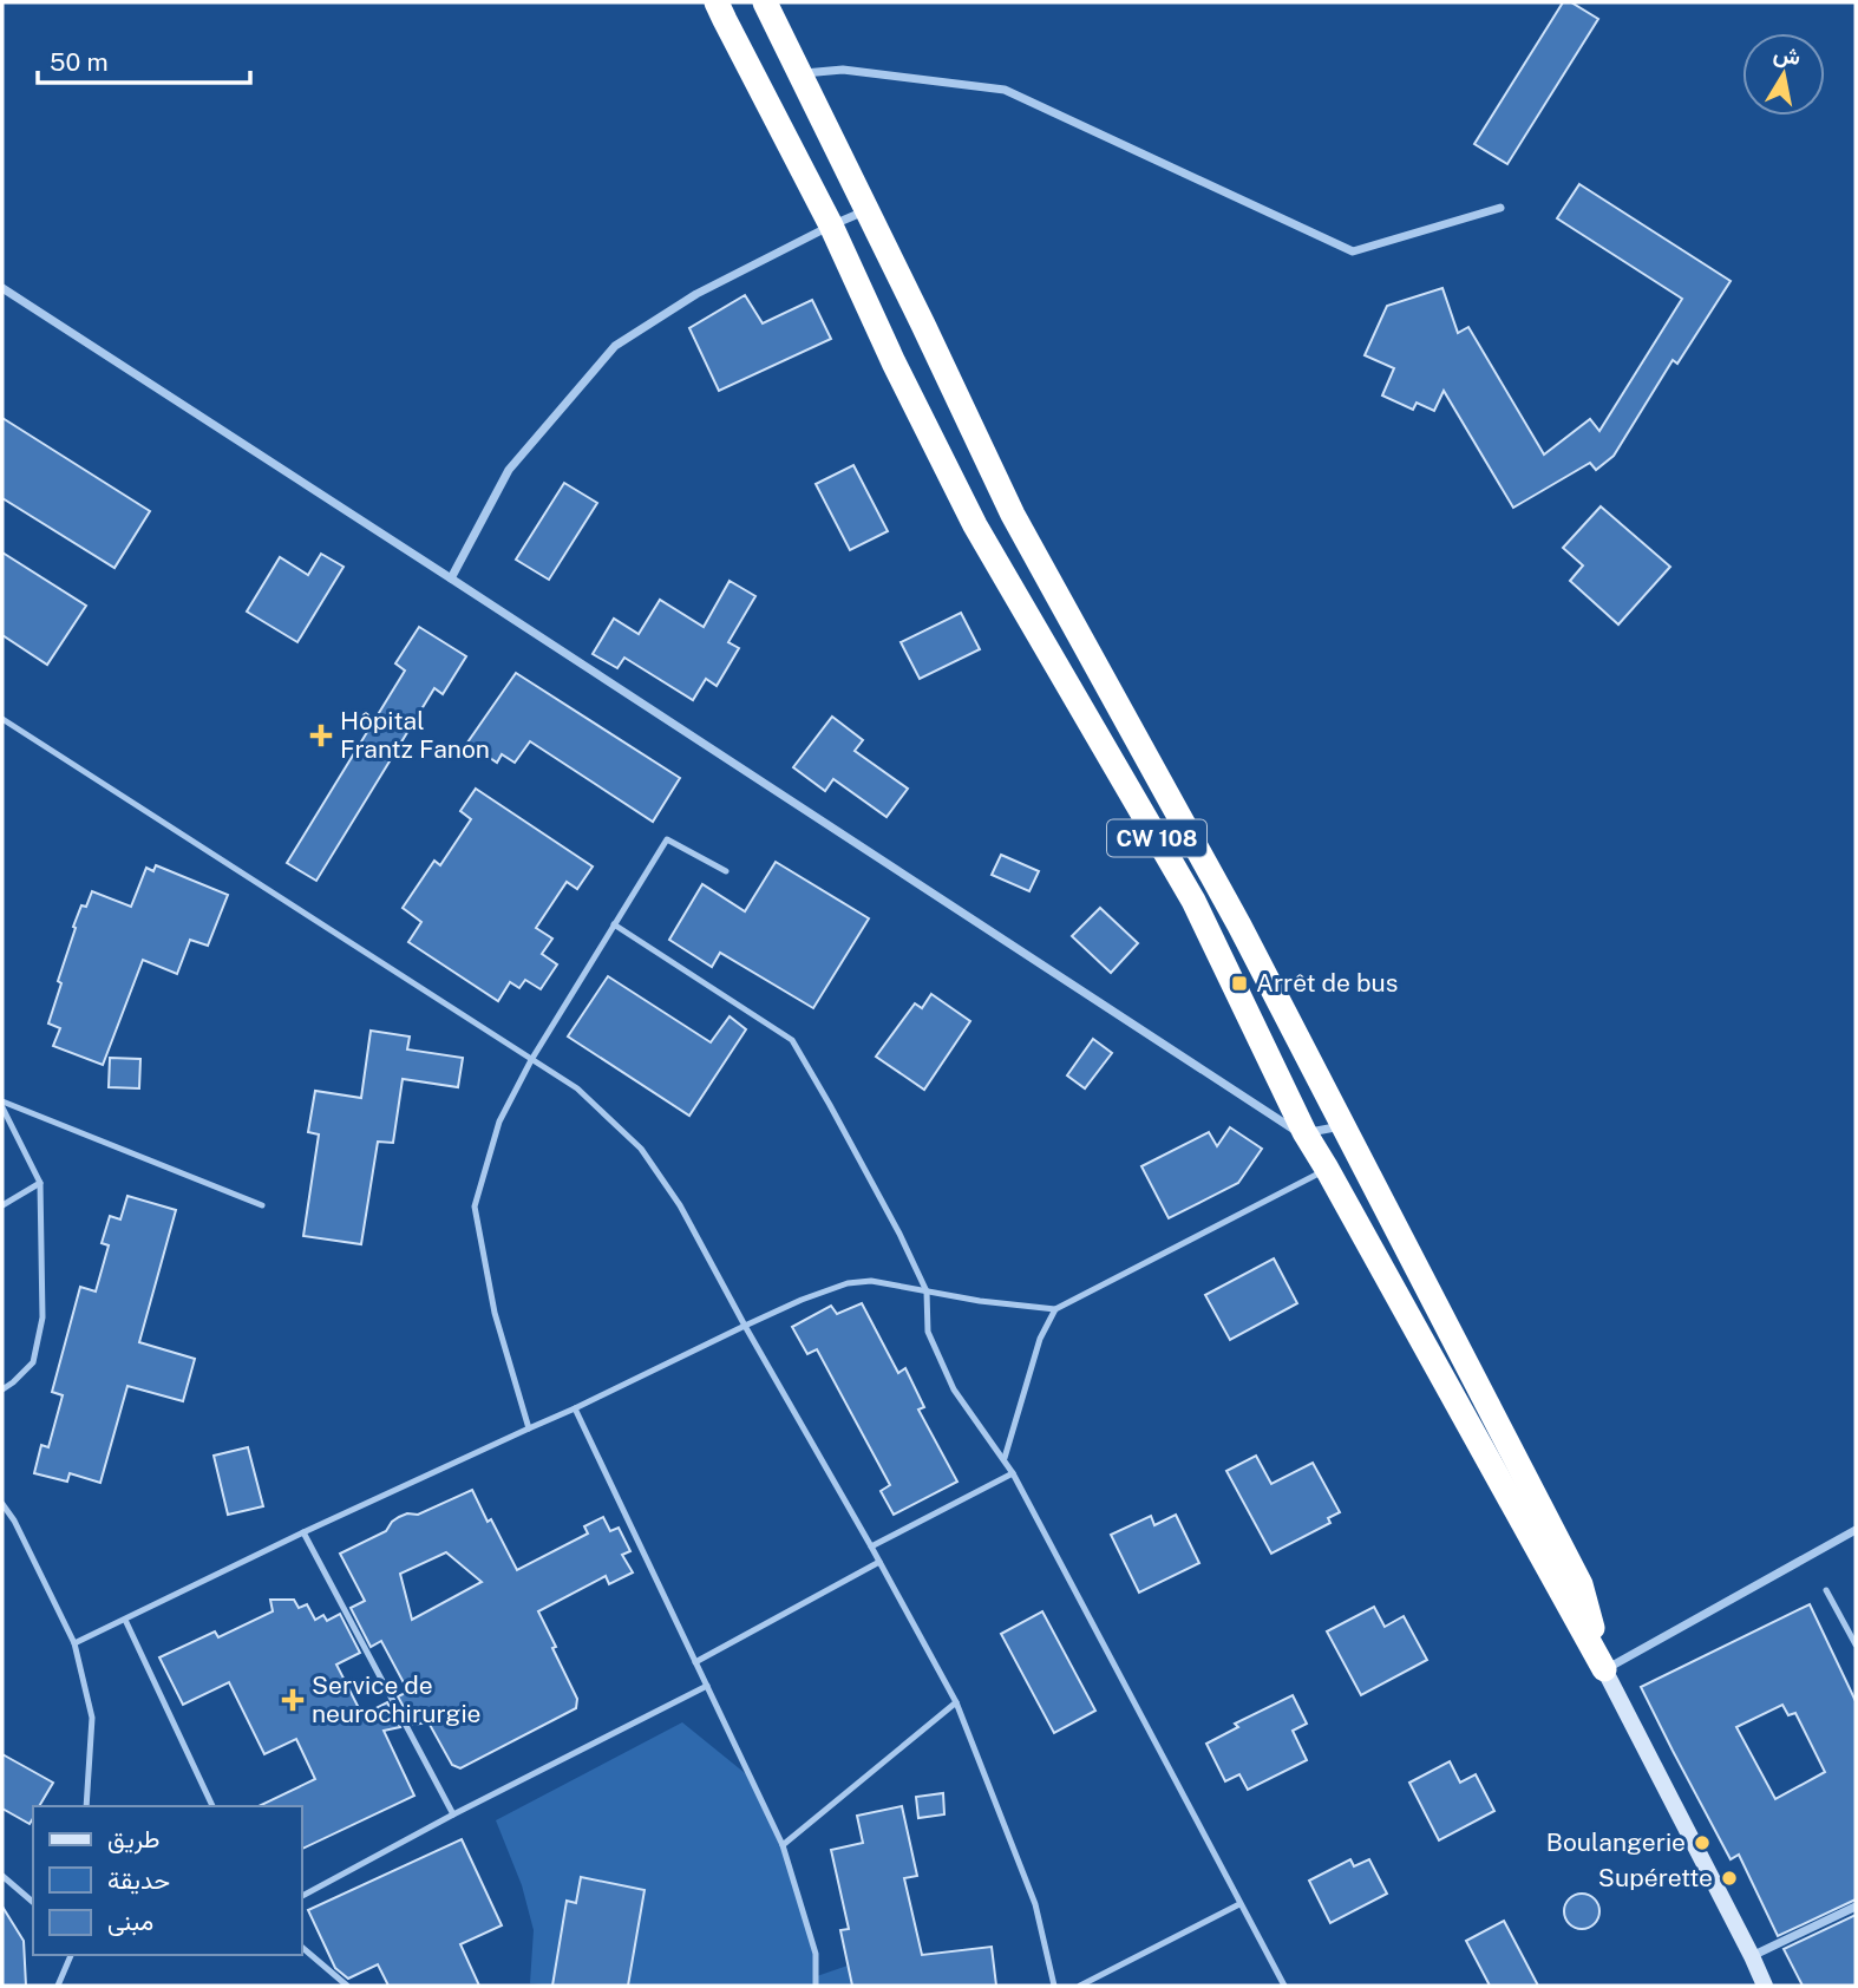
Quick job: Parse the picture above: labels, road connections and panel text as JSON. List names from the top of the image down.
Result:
{
  "streets": {
    "highway": ["CW 108"]
  },
  "places": {
    "health": ["Hôpital Frantz Fanon", "Service de neurochirurgie"],
    "transit": ["Arrêt de bus"],
    "other": ["Boulangerie", "Supérette"]
  },
  "legend": ["طريق", "حديقة", "مبنى"],
  "scale_bar": "50 m",
  "north": "top"
}
